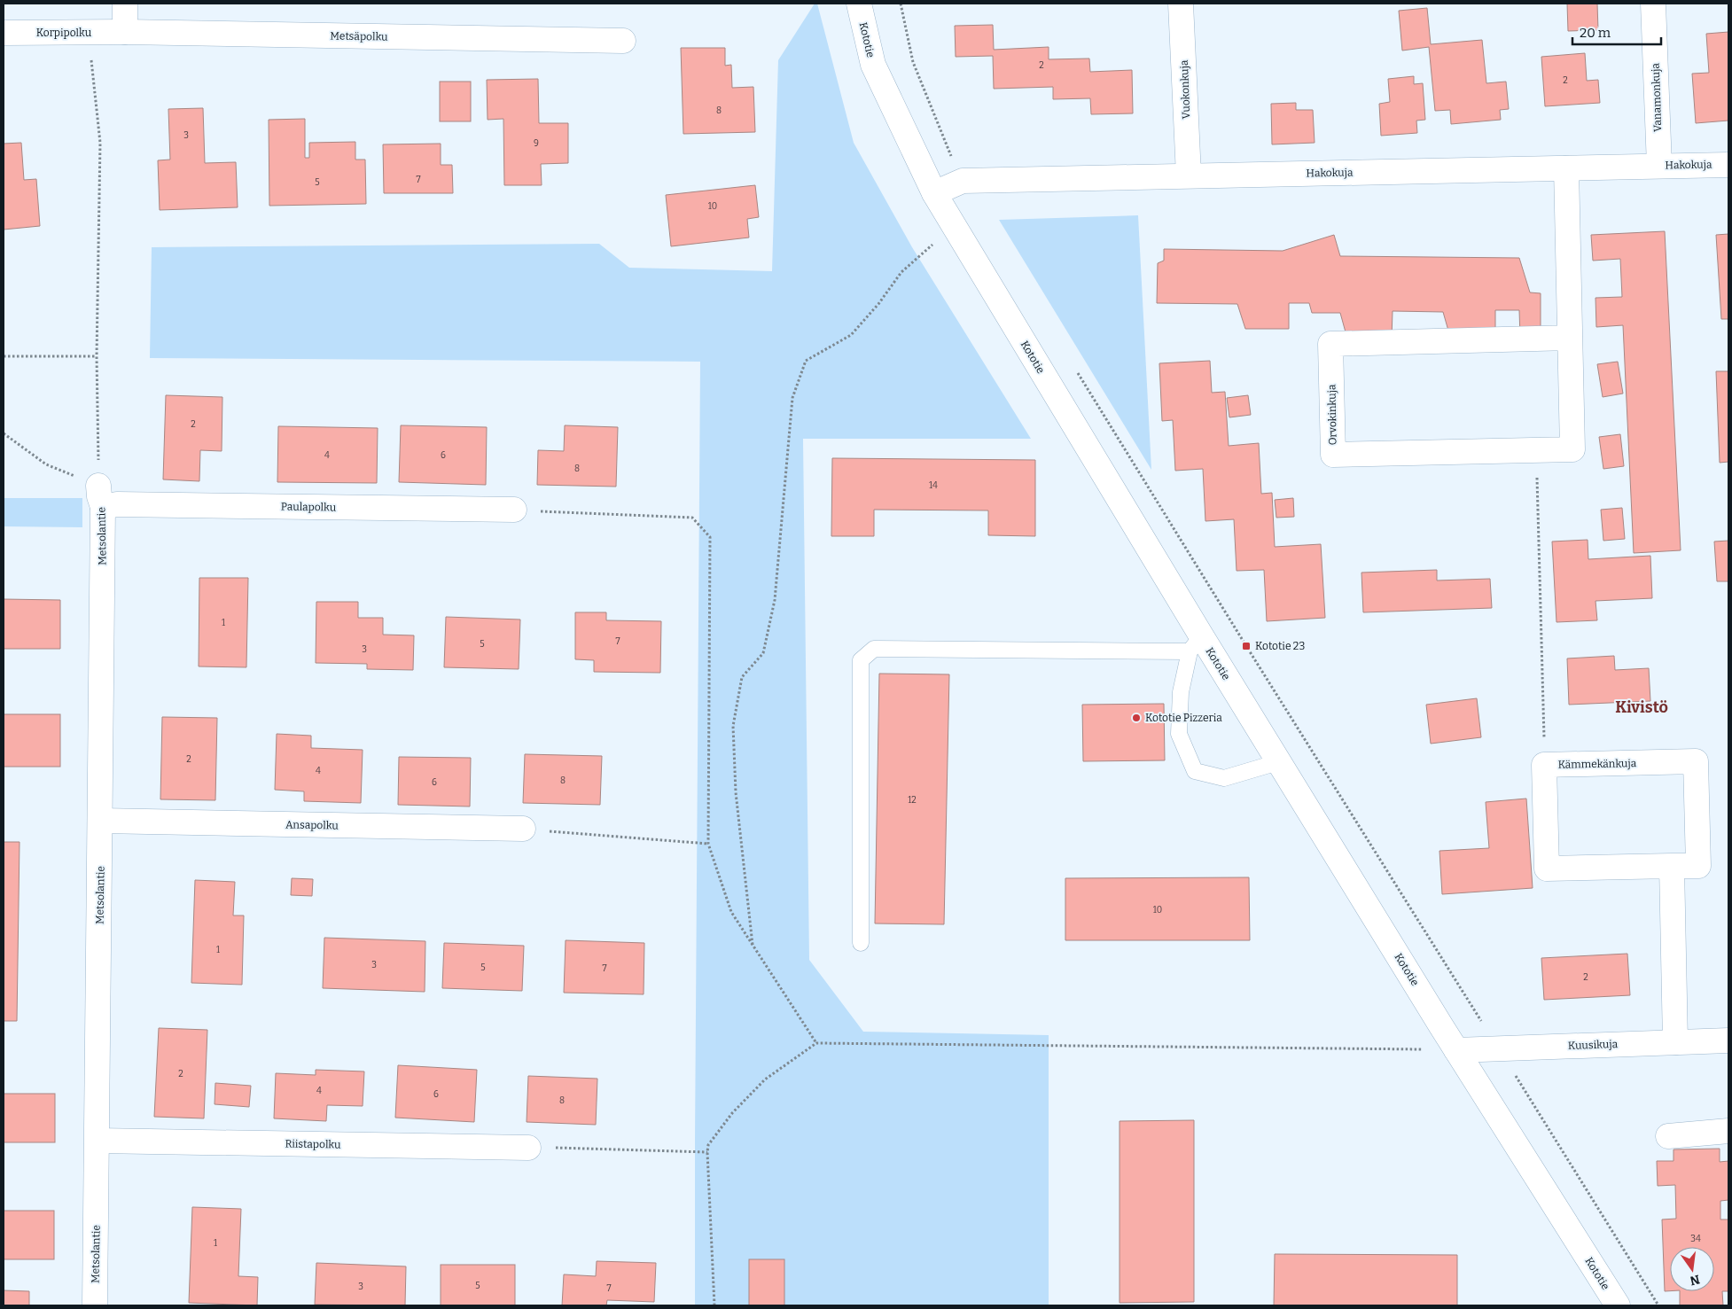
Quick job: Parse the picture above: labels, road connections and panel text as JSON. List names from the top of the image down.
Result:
{
  "streets": {
    "street": [
      "Korpipolku",
      "Metsäpolku",
      "Kototie",
      "Vuokonkuja",
      "Vanamonkuja",
      "Hakokuja",
      "Orvokinkuja",
      "Paulapolku",
      "Metsolantie",
      "Kämmekänkuja",
      "Ansapolku",
      "Kuusikuja",
      "Riistapolku"
    ]
  },
  "crossings": [
    ["Korpipolku", "Metsäpolku"],
    ["Kototie", "Hakokuja"],
    ["Kototie", "Kuusikuja"],
    ["Vuokonkuja", "Hakokuja"],
    ["Vanamonkuja", "Hakokuja"],
    ["Hakokuja", "Orvokinkuja"],
    ["Paulapolku", "Metsolantie"],
    ["Metsolantie", "Ansapolku"],
    ["Metsolantie", "Riistapolku"]
  ],
  "districts": ["Kivistö"],
  "places": {
    "transit": ["Kototie 23"],
    "other": ["Kototie Pizzeria"]
  },
  "house_numbers": [
    "2",
    "2",
    "8",
    "3",
    "9",
    "7",
    "5",
    "10",
    "2",
    "4",
    "6",
    "8",
    "14",
    "1",
    "7",
    "5",
    "3",
    "2",
    "4",
    "8",
    "6",
    "12",
    "10",
    "1",
    "3",
    "5",
    "7",
    "2",
    "2",
    "4",
    "6",
    "8",
    "34",
    "1",
    "5",
    "3",
    "7"
  ],
  "scale_bar": "20 m",
  "north": "bottom"
}
